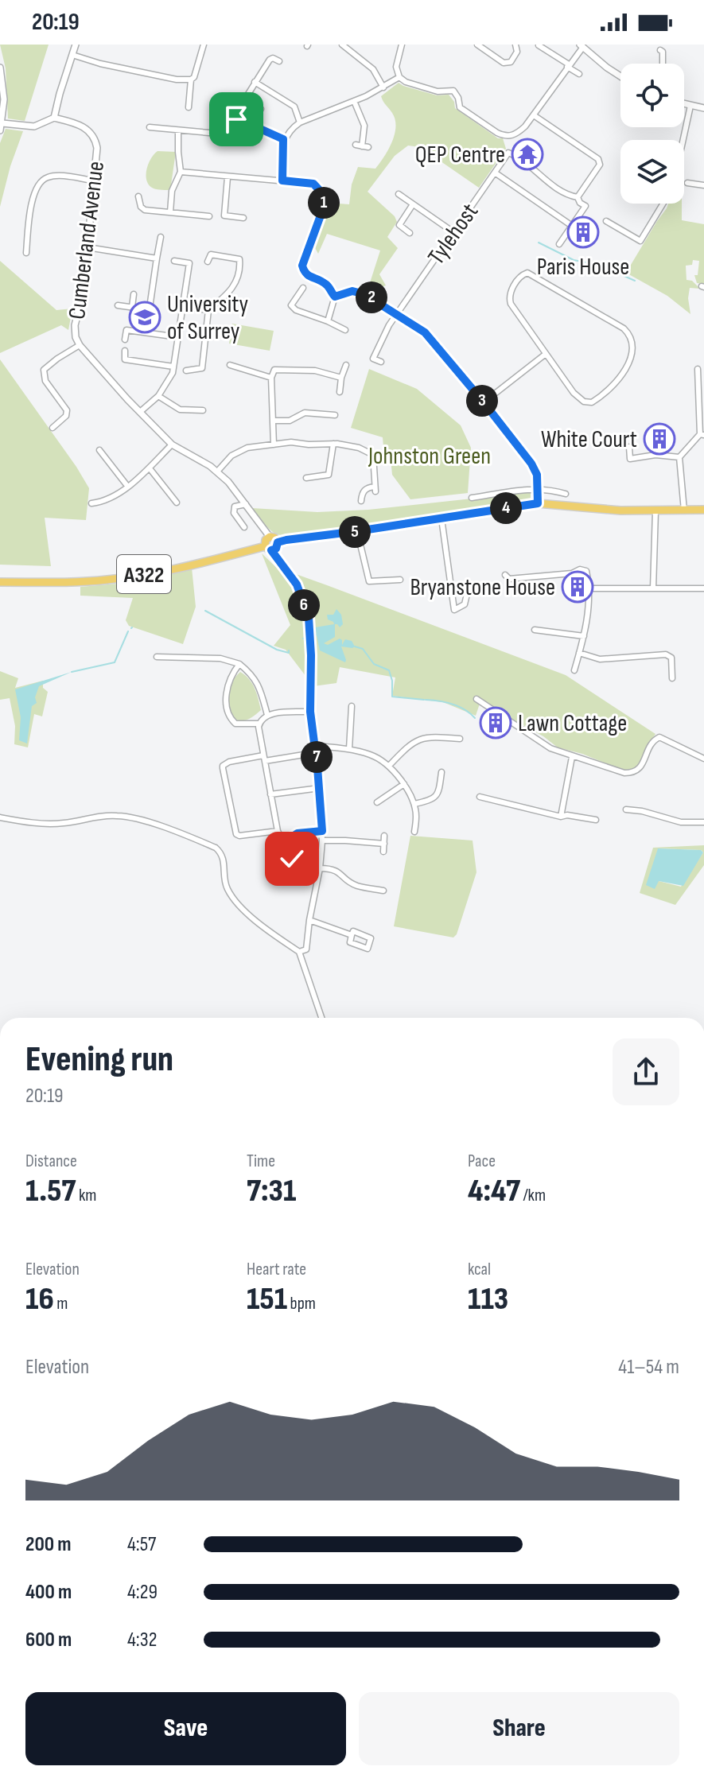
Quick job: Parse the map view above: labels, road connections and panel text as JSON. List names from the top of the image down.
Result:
{
  "streets": {
    "main road": ["A322"],
    "street": ["Tylehost", "Cumberland Avenue"]
  },
  "crossings": [
    ["Cumberland Avenue", "A322"]
  ],
  "parks": ["Johnston Green"],
  "places": {
    "temple": ["QEP Centre"],
    "building": [
      "Paris House",
      "White Court",
      "Bryanstone House",
      "Lawn Cottage"
    ],
    "school or university": ["University of Surrey"]
  },
  "page": {
    "status": "20:19",
    "pins": [
      "1",
      "2",
      "3",
      "4",
      "5",
      "6",
      "7"
    ],
    "heading": ["Evening run", "20:19"],
    "stats": [
      ["Distance", "1.57 km"],
      ["Time", "7:31"],
      ["Pace", "4:47 /km"],
      ["Elevation", "16 m"],
      ["Heart rate", "151 bpm"],
      ["kcal", "113"]
    ],
    "chart": ["Elevation", "41–54 m"],
    "list": [
      {
        "name": "200 m",
        "note": "4:57"
      },
      {
        "name": "400 m",
        "note": "4:29"
      },
      {
        "name": "600 m",
        "note": "4:32"
      }
    ],
    "buttons": ["Save", "Share"]
  }
}
